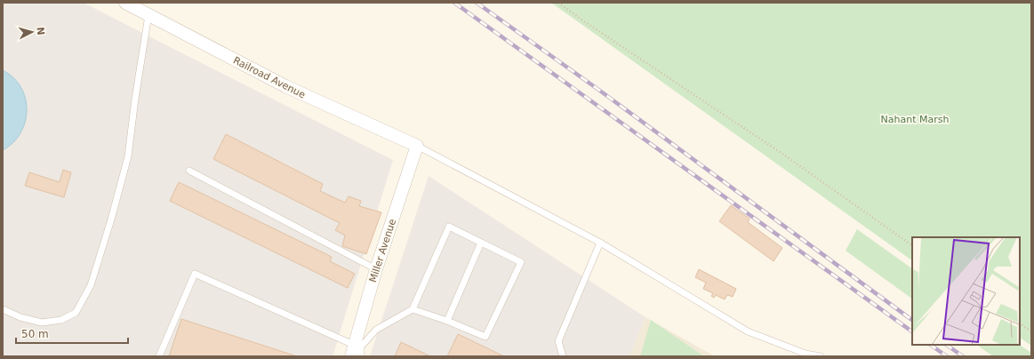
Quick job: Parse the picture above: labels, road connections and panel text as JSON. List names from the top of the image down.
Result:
{
  "streets": {
    "street": ["Railroad Avenue", "Miller Avenue"]
  },
  "crossings": [
    ["Railroad Avenue", "Miller Avenue"]
  ],
  "parks": ["Nahant Marsh"],
  "scale_bar": "50 m",
  "north": "right"
}
